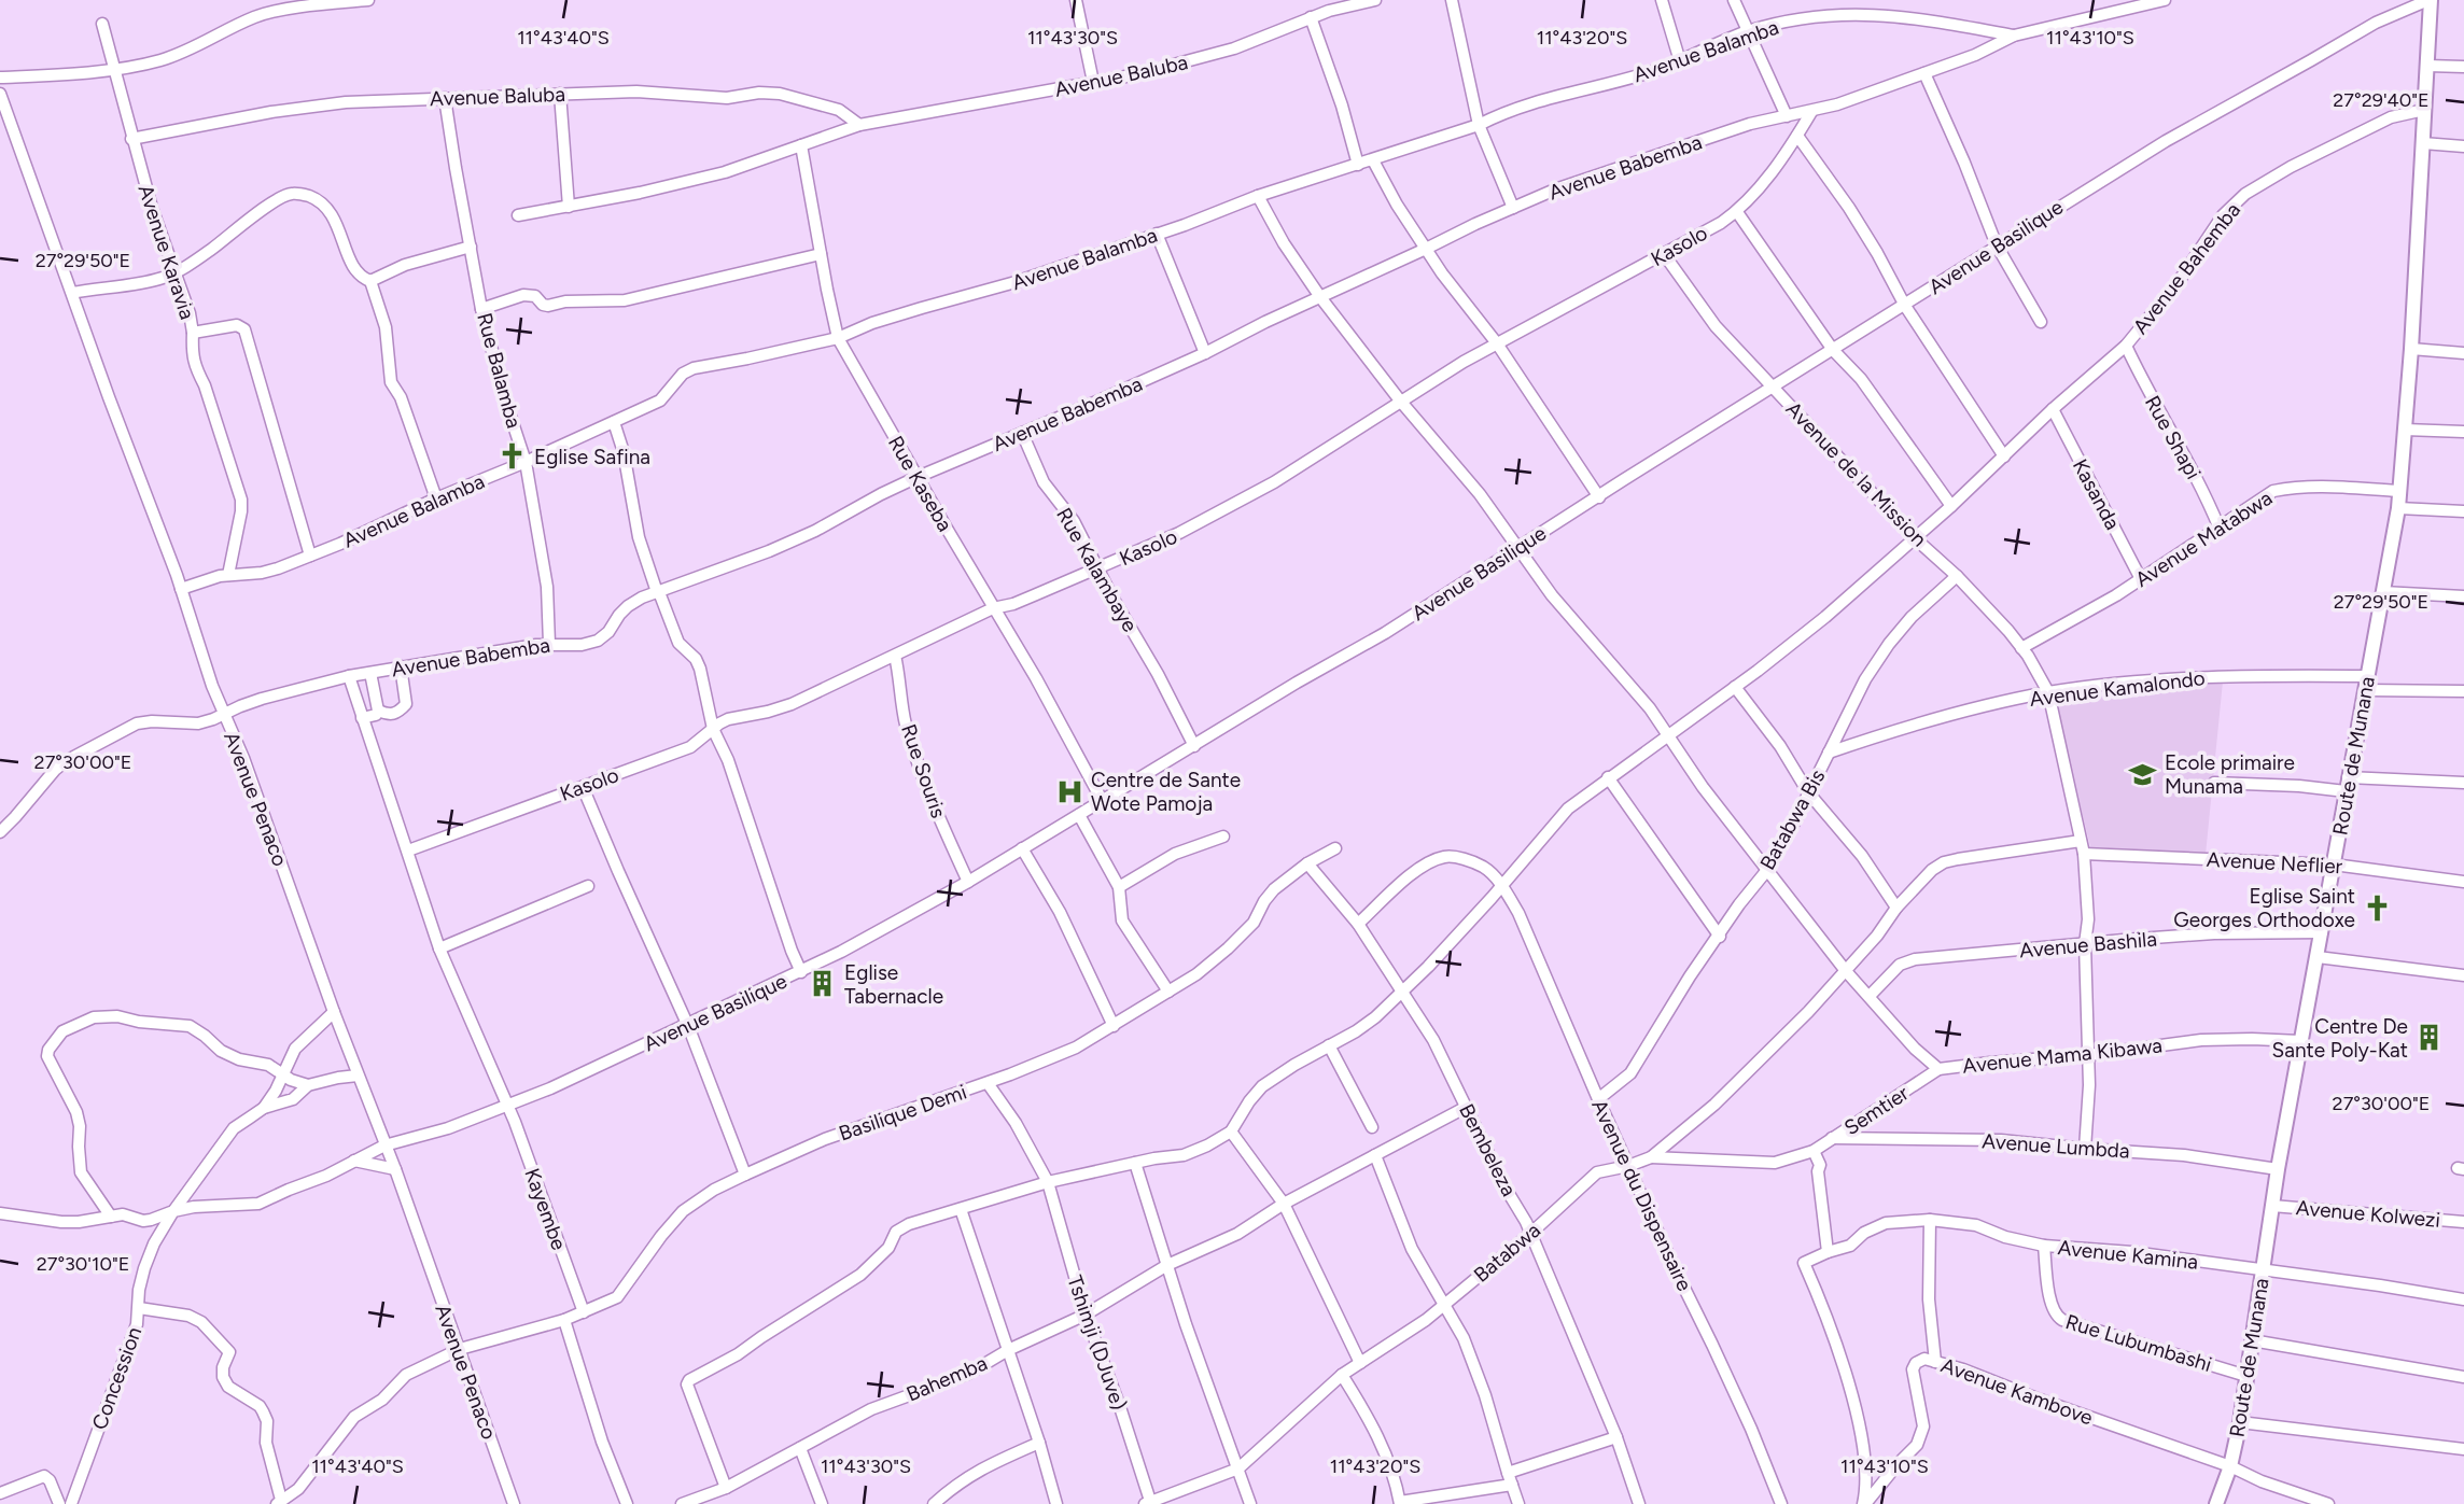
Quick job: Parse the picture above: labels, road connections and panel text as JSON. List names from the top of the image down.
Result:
{
  "streets": {
    "main road": ["Route de Munana"],
    "street": [
      "Avenue Balamba",
      "Avenue Baluba",
      "Avenue Babemba",
      "Kasolo",
      "Avenue Basilique",
      "Avenue Karavia",
      "Avenue Bahemba",
      "Rue Balamba",
      "Rue Shapi",
      "Avenue de la Mission",
      "Rue Kaseba",
      "Kasanda",
      "Avenue Matabwa",
      "Rue Kalambaye",
      "Avenue Kamalondo",
      "Rue Souris",
      "Avenue Penaco",
      "Batabwa Bis",
      "Avenue Neflier",
      "Avenue Bashila",
      "Avenue Mama Kibawa",
      "Semtier",
      "Basilique Demi",
      "Avenue Lumbda",
      "Bembeleza",
      "Avenue du Dispensaire",
      "Kayembe",
      "Avenue Kolwezi",
      "Batabwa",
      "Avenue Kamina",
      "Tshimji (DJuve)",
      "Rue Lubumbashi",
      "Concession",
      "Bahemba",
      "Avenue Kambove"
    ]
  },
  "crossings": [
    ["Avenue Balamba", "Avenue Babemba"],
    ["Avenue Balamba", "Avenue Karavia"],
    ["Avenue Balamba", "Rue Balamba"],
    ["Avenue Balamba", "Rue Kaseba"],
    ["Avenue Balamba", "Avenue Penaco"],
    ["Avenue Balamba", "Avenue Mama Kibawa"],
    ["Avenue Baluba", "Avenue Karavia"],
    ["Avenue Baluba", "Rue Balamba"],
    ["Avenue Baluba", "Rue Kaseba"],
    ["Avenue Babemba", "Kasolo"],
    ["Avenue Babemba", "Rue Balamba"],
    ["Avenue Babemba", "Rue Kaseba"],
    ["Avenue Babemba", "Rue Kalambaye"],
    ["Avenue Babemba", "Avenue Penaco"],
    ["Avenue Babemba", "Avenue Mama Kibawa"],
    ["Avenue Babemba", "Kayembe"],
    ["Kasolo", "Avenue de la Mission"],
    ["Kasolo", "Rue Kaseba"],
    ["Kasolo", "Rue Kalambaye"],
    ["Kasolo", "Rue Souris"],
    ["Kasolo", "Avenue Mama Kibawa"],
    ["Kasolo", "Kayembe"],
    ["Avenue Basilique", "Avenue de la Mission"],
    ["Avenue Basilique", "Rue Kaseba"],
    ["Avenue Basilique", "Rue Kalambaye"],
    ["Avenue Basilique", "Route de Munana"],
    ["Avenue Basilique", "Rue Souris"],
    ["Avenue Basilique", "Avenue Penaco"],
    ["Avenue Basilique", "Avenue Mama Kibawa"],
    ["Avenue Basilique", "Kayembe"],
    ["Avenue Bahemba", "Rue Shapi"],
    ["Avenue Bahemba", "Avenue de la Mission"],
    ["Avenue Bahemba", "Kasanda"],
    ["Avenue Bahemba", "Route de Munana"],
    ["Avenue Bahemba", "Avenue Mama Kibawa"],
    ["Avenue Bahemba", "Bembeleza"],
    ["Avenue Bahemba", "Avenue du Dispensaire"],
    ["Rue Shapi", "Avenue Matabwa"],
    ["Avenue de la Mission", "Avenue Matabwa"],
    ["Avenue de la Mission", "Avenue Kamalondo"],
    ["Avenue de la Mission", "Batabwa Bis"],
    ["Avenue de la Mission", "Batabwa"],
    ["Kasanda", "Avenue Matabwa"],
    ["Avenue Matabwa", "Route de Munana"],
    ["Avenue Kamalondo", "Route de Munana"],
    ["Avenue Kamalondo", "Batabwa Bis"],
    ["Route de Munana", "Avenue Neflier"],
    ["Route de Munana", "Avenue Bashila"],
    ["Route de Munana", "Avenue Mama Kibawa"],
    ["Route de Munana", "Avenue Lumbda"],
    ["Route de Munana", "Avenue Kolwezi"],
    ["Route de Munana", "Avenue Kamina"],
    ["Route de Munana", "Rue Lubumbashi"],
    ["Route de Munana", "Avenue Kambove"],
    ["Avenue Penaco", "Basilique Demi"],
    ["Batabwa Bis", "Avenue Mama Kibawa"],
    ["Batabwa Bis", "Avenue du Dispensaire"],
    ["Avenue Bashila", "Avenue Mama Kibawa"],
    ["Avenue Mama Kibawa", "Semtier"],
    ["Avenue Mama Kibawa", "Batabwa"],
    ["Semtier", "Avenue Lumbda"],
    ["Semtier", "Batabwa"],
    ["Basilique Demi", "Bembeleza"],
    ["Basilique Demi", "Kayembe"],
    ["Basilique Demi", "Tshimji (DJuve)"],
    ["Bembeleza", "Batabwa"],
    ["Bembeleza", "Bahemba"],
    ["Avenue du Dispensaire", "Batabwa"],
    ["Batabwa", "Tshimji (DJuve)"],
    ["Avenue Kamina", "Rue Lubumbashi"],
    ["Avenue Kamina", "Avenue Kambove"],
    ["Tshimji (DJuve)", "Bahemba"]
  ],
  "places": {
    "church": ["Eglise Safina", "Eglise Saint Georges Orthodoxe"],
    "school or university": ["Ecole primaire Munama"],
    "hospital": ["Centre de Sante Wote Pamoja"],
    "building": ["Eglise Tabernacle", "Centre De Sante Poly-Kat"]
  },
  "coordinates": [
    "11°43'40\"S",
    "11°43'30\"S",
    "11°43'20\"S",
    "11°43'10\"S",
    "27°29'40\"E",
    "27°29'50\"E",
    "27°30'00\"E",
    "27°30'10\"E"
  ]
}
